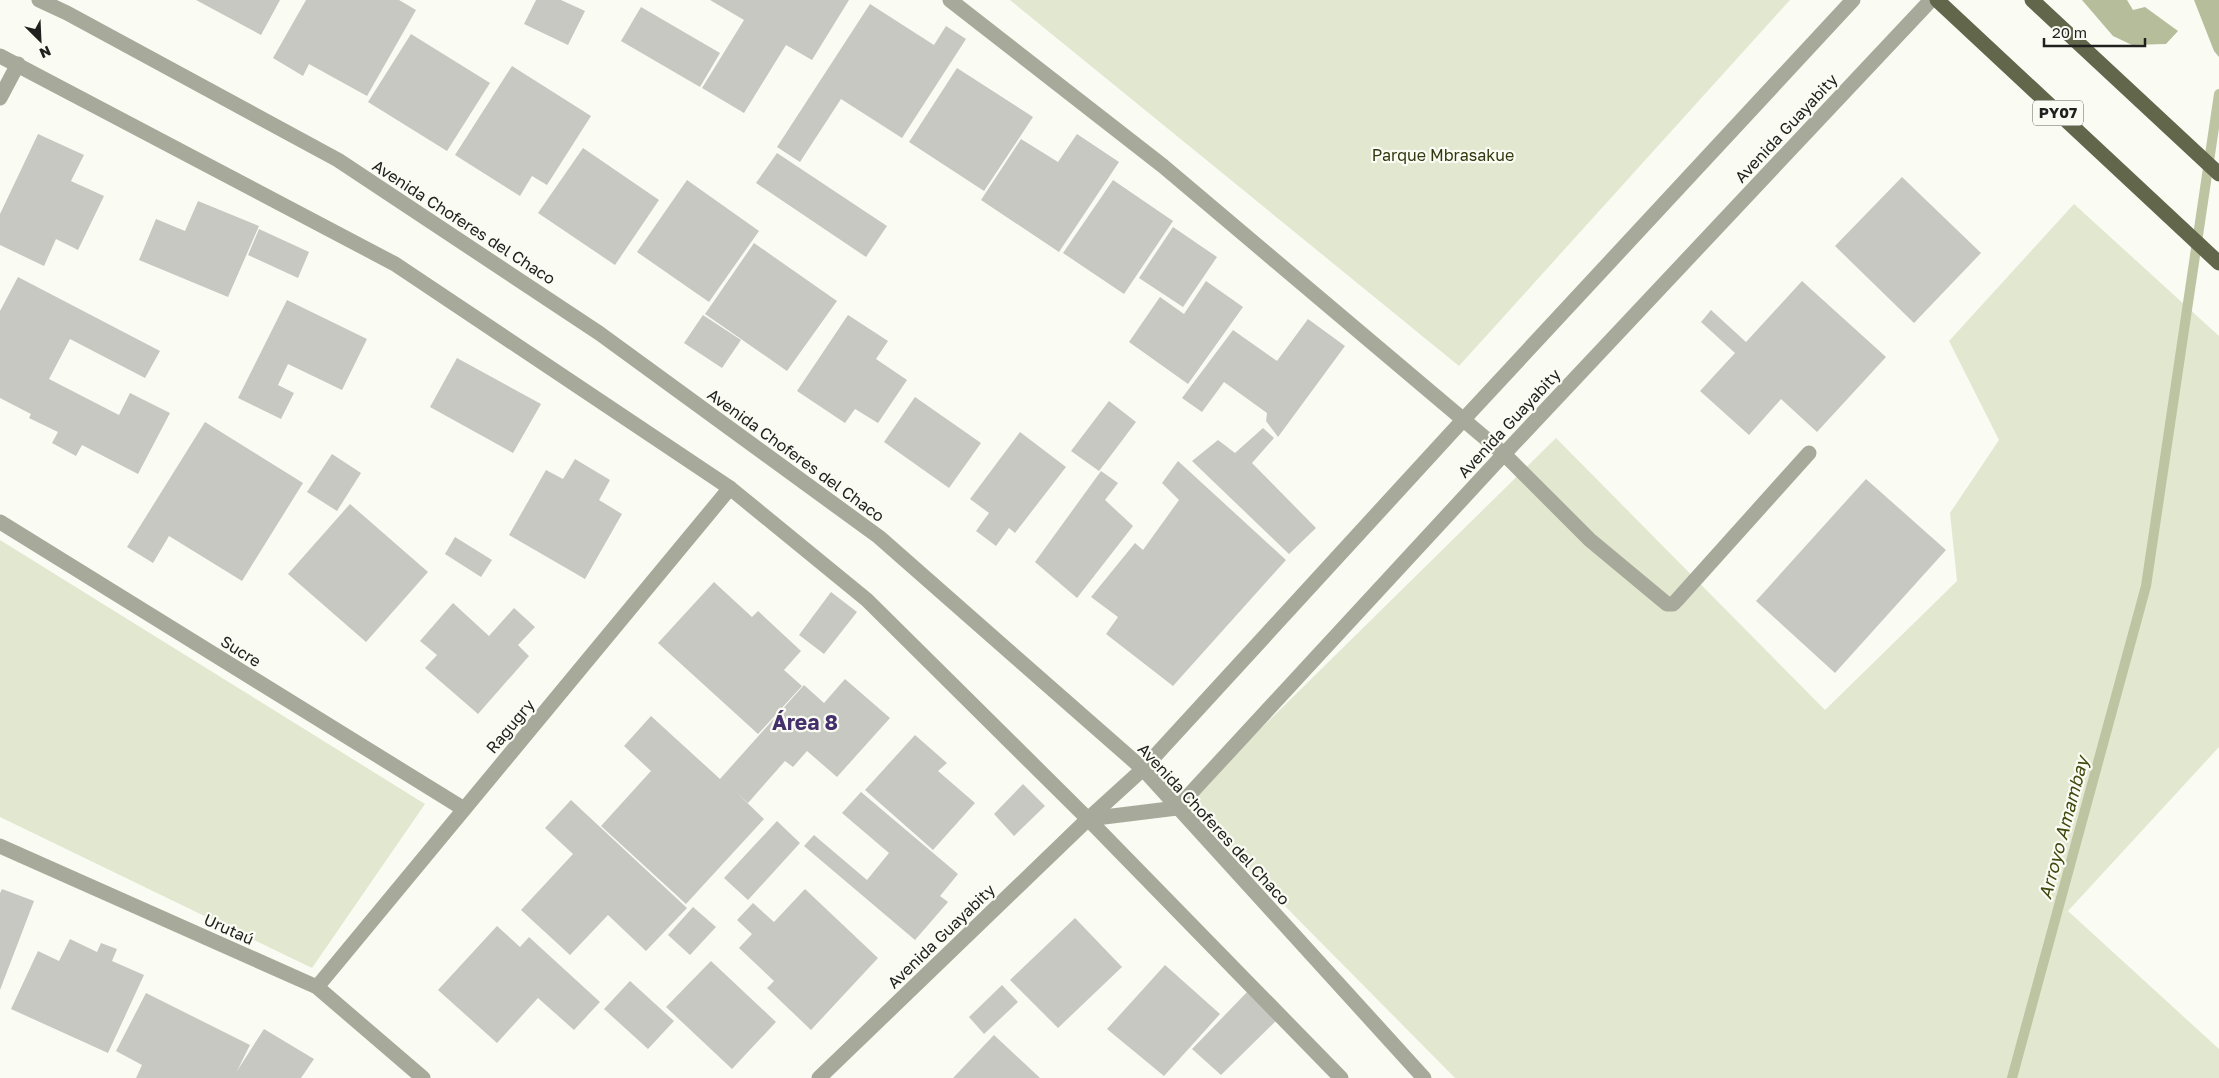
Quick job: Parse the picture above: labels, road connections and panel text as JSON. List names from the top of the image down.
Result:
{
  "streets": {
    "main road": ["PY07"],
    "street": [
      "Avenida Guayabity",
      "Avenida Choferes del Chaco",
      "Sucre",
      "Ragugry",
      "Urutaú"
    ]
  },
  "crossings": [
    ["Avenida Guayabity", "Avenida Choferes del Chaco"],
    ["Sucre", "Ragugry"],
    ["Ragugry", "Urutaú"]
  ],
  "districts": ["Área 8"],
  "water": ["Arroyo Amambay"],
  "parks": ["Parque Mbrasakue"],
  "scale_bar": "20 m",
  "north": "bottom right"
}
